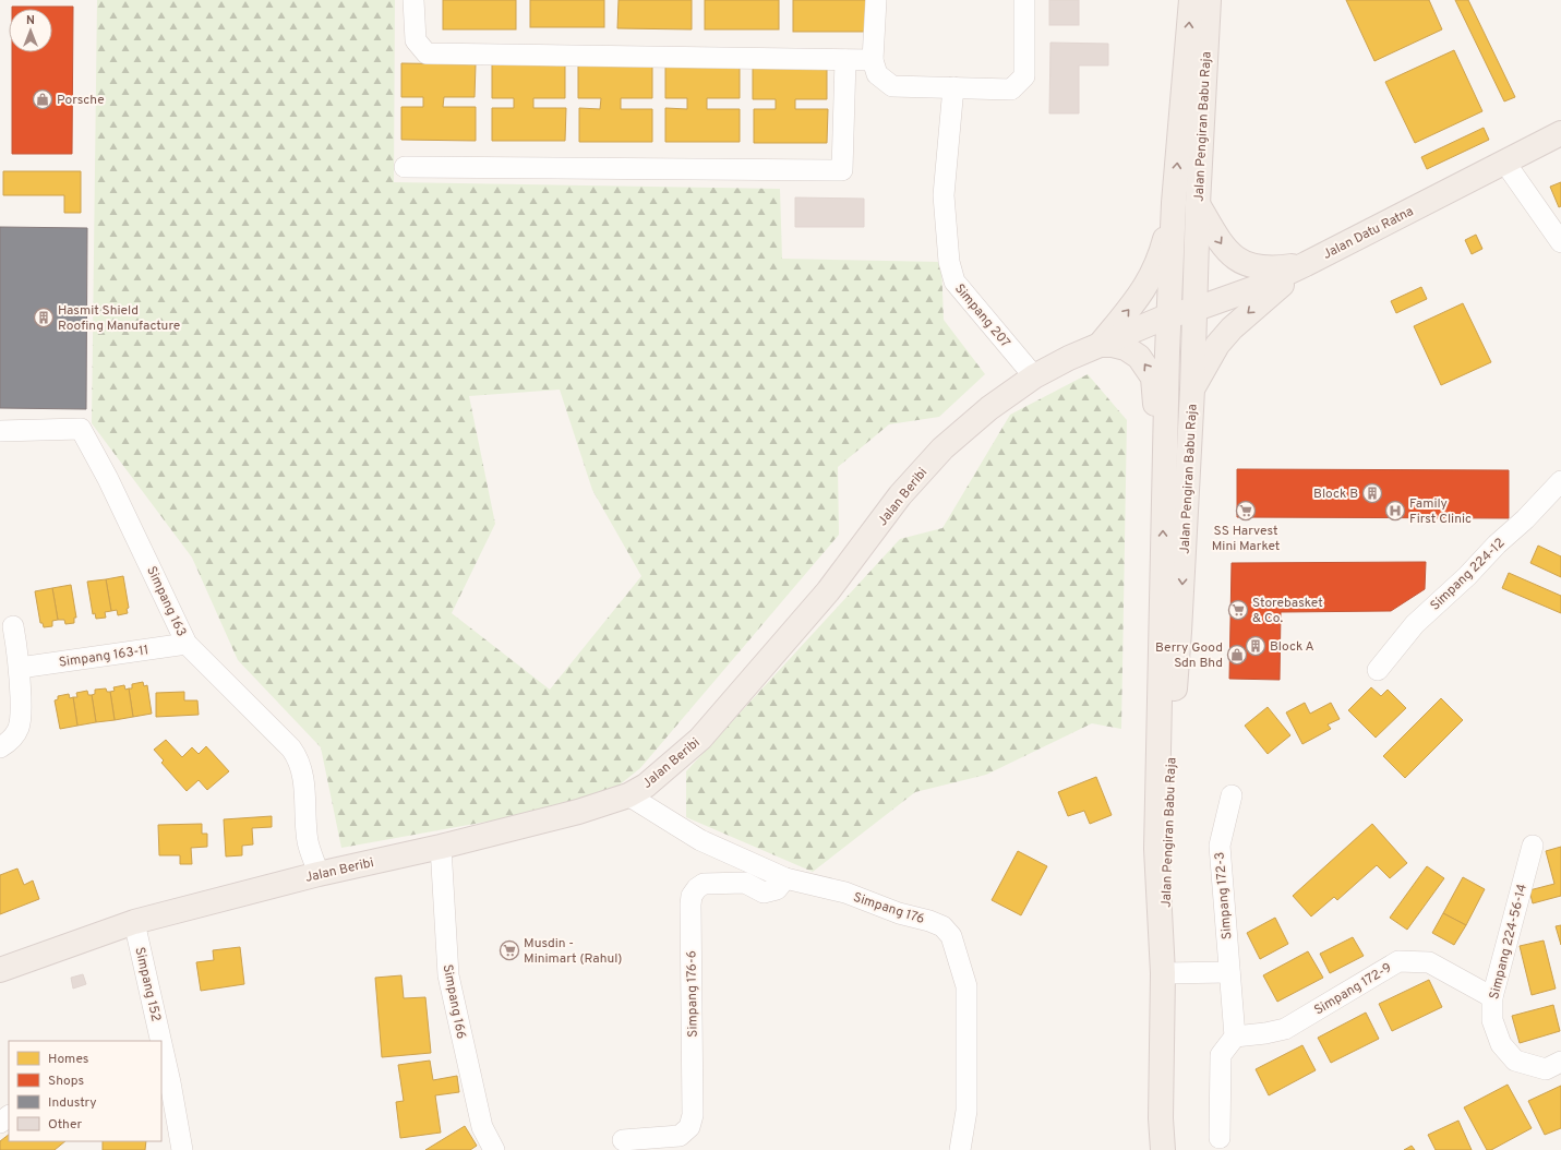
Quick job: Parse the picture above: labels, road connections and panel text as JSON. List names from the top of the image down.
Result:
{
  "streets": {
    "main road": ["Jalan Pengiran Babu Raja", "Jalan Datu Ratna", "Jalan Beribi"],
    "street": [
      "Simpang 207",
      "Simpang 224-12",
      "Simpang 163",
      "Simpang 163-11",
      "Simpang 172-3",
      "Simpang 176",
      "Simpang 224-56-14",
      "Simpang 152",
      "Simpang 172-9",
      "Simpang 176-6",
      "Simpang 166"
    ]
  },
  "crossings": [
    ["Jalan Pengiran Babu Raja", "Jalan Datu Ratna"],
    ["Jalan Pengiran Babu Raja", "Jalan Beribi"],
    ["Jalan Datu Ratna", "Jalan Beribi"],
    ["Simpang 207", "Jalan Beribi"],
    ["Jalan Beribi", "Simpang 163"],
    ["Jalan Beribi", "Simpang 176"],
    ["Jalan Beribi", "Simpang 152"],
    ["Jalan Beribi", "Simpang 166"],
    ["Simpang 163", "Simpang 163-11"],
    ["Simpang 172-3", "Simpang 172-9"],
    ["Simpang 176", "Simpang 176-6"],
    ["Simpang 224-56-14", "Simpang 172-9"]
  ],
  "places": {
    "shop": ["Porsche", "Berry Good Sdn Bhd"],
    "building": ["Hasmit Shield Roofing Manufacture", "Block B", "Block A"],
    "supermarket": ["SS Harvest Mini Market", "Storebasket & Co.", "Musdin - Minimart (Rahul)"],
    "hospital": ["Family First Clinic"]
  },
  "legend": [
    "Homes",
    "Shops",
    "Industry",
    "Other"
  ],
  "north": "top"
}
